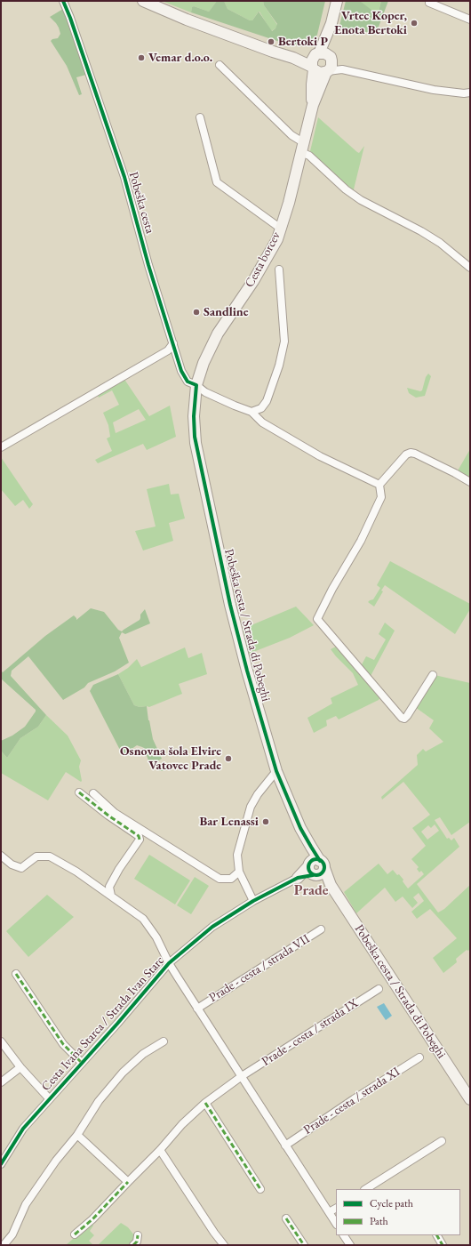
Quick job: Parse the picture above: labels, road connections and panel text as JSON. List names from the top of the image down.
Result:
{
  "streets": {
    "street": [
      "Pobeška cesta",
      "Cesta borcev",
      "Pobeška cesta / Strada di Pobeghi",
      "Prade - cesta / strada VII",
      "Cesta Ivana Starca / Strada Ivan Starc",
      "Prade - cesta / strada IX",
      "Prade - cesta / strada XI"
    ]
  },
  "crossings": [
    ["Pobeška cesta", "Cesta borcev"],
    ["Pobeška cesta", "Pobeška cesta / Strada di Pobeghi"],
    ["Cesta borcev", "Pobeška cesta / Strada di Pobeghi"],
    ["Pobeška cesta / Strada di Pobeghi", "Cesta Ivana Starca / Strada Ivan Starc"]
  ],
  "districts": ["Prade"],
  "places": [
    "Vrtec Koper, Enota Bertoki",
    "Bertoki P",
    "Vemar d.o.o.",
    "Sandline",
    "Osnovna šola Elvire Vatovec Prade",
    "Bar Lenassi"
  ],
  "legend": ["Cycle path", "Path"]
}
